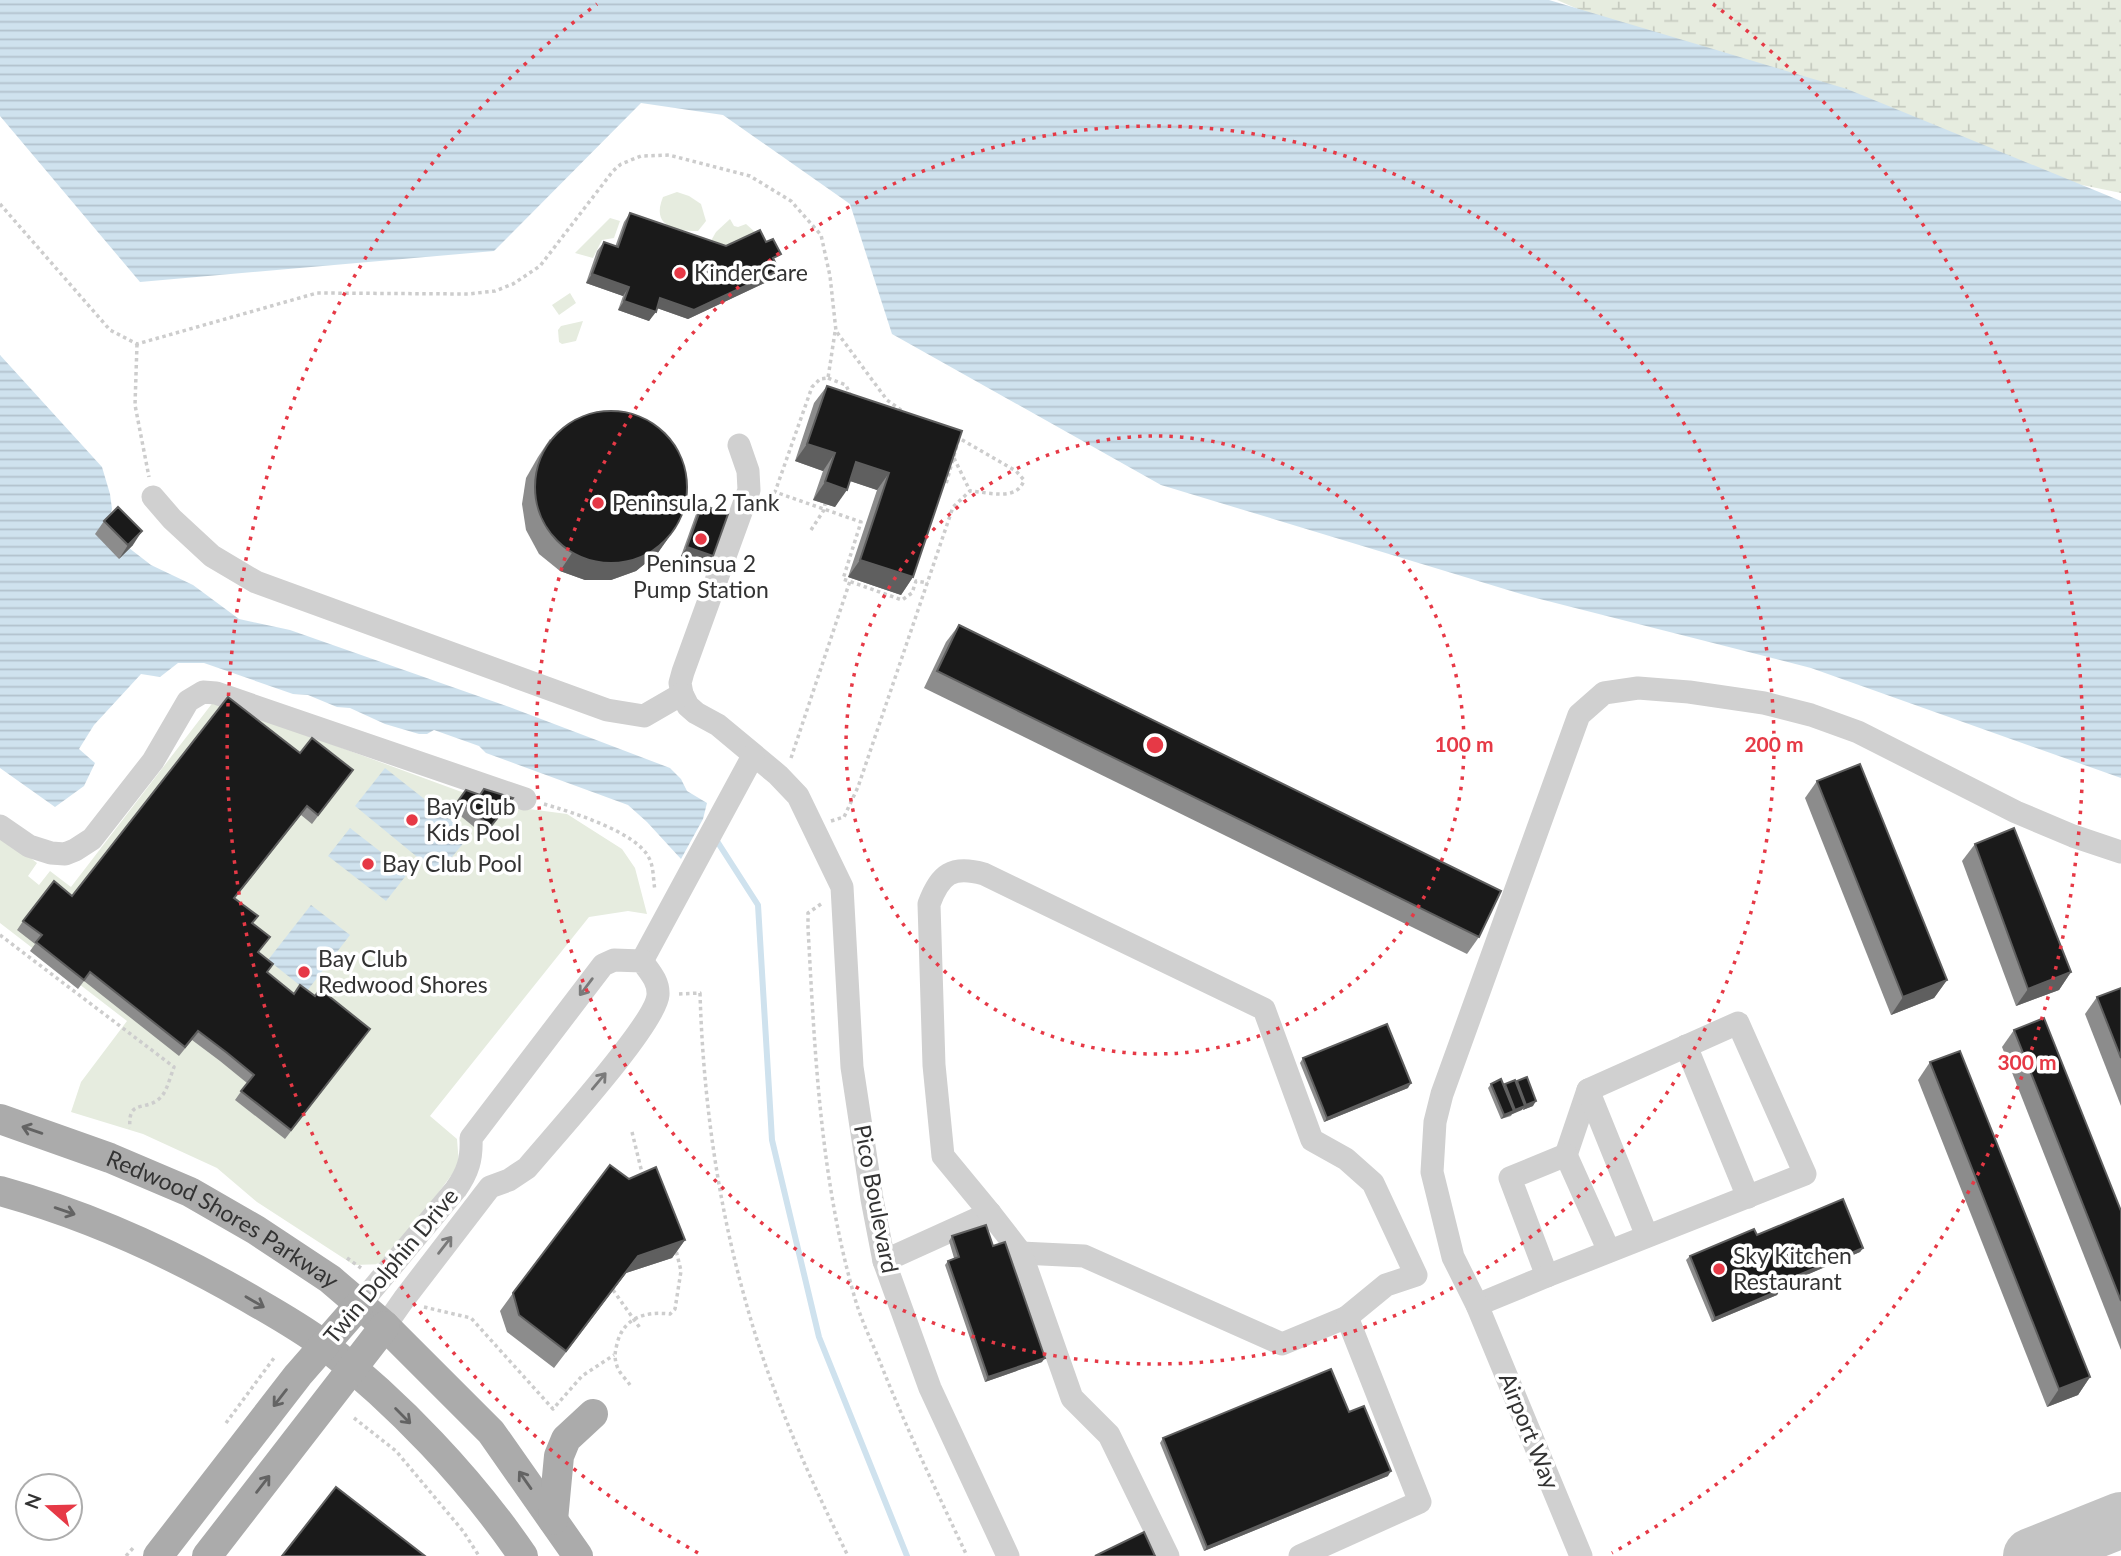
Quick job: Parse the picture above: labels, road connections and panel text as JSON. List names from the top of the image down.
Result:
{
  "streets": {
    "main road": ["Redwood Shores Parkway", "Twin Dolphin Drive"],
    "street": ["Pico Boulevard", "Airport Way"]
  },
  "crossings": [
    ["Redwood Shores Parkway", "Twin Dolphin Drive"]
  ],
  "places": [
    "KinderCare",
    "Peninsula 2 Tank",
    "Peninsua 2 Pump Station",
    "Bay Club Kids Pool",
    "Bay Club Pool",
    "Bay Club Redwood Shores",
    "Sky Kitchen Restaurant"
  ],
  "north": "left",
  "rings": ["100 m", "200 m", "300 m"]
}
